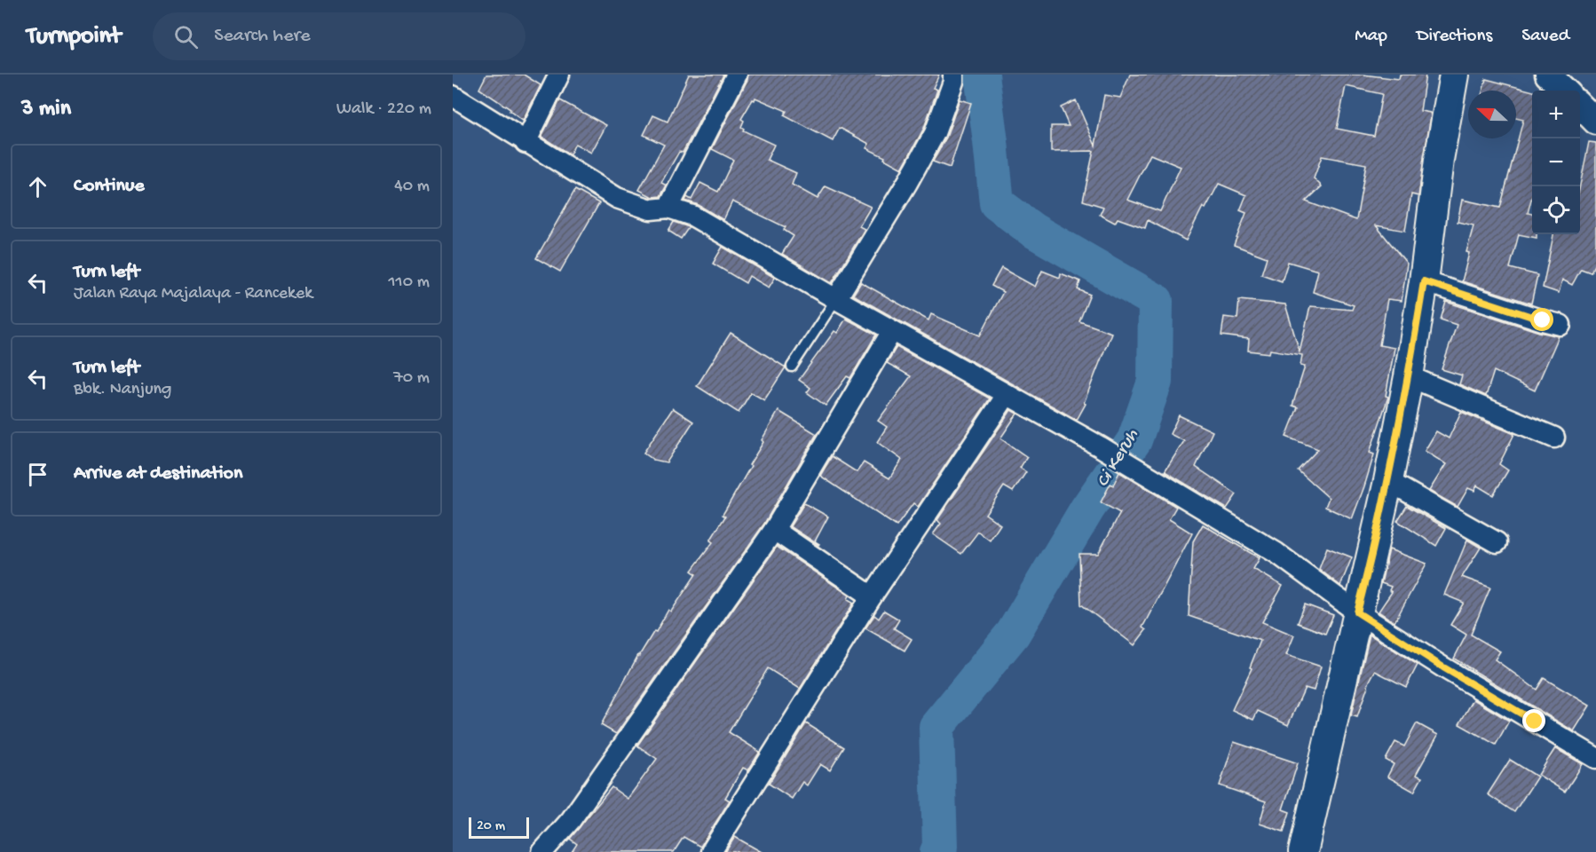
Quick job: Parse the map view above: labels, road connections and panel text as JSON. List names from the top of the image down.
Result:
{
  "water": ["Ci Keruh"],
  "scale_bar": "20 m",
  "north": "left",
  "page": {
    "header": "Turnpoint",
    "search": "Search here",
    "nav": ["Map", "Directions", "Saved"],
    "heading": ["3 min", "Walk · 220 m"],
    "map_buttons": ["+", "−"],
    "list": [
      ["Continue", "40 m"],
      ["Turn left", "Jalan Raya Majalaya - Rancekek", "110 m"],
      ["Turn left", "Bbk. Nanjung", "70 m"],
      "Arrive at destination"
    ],
    "scale": "20 m"
  }
}
